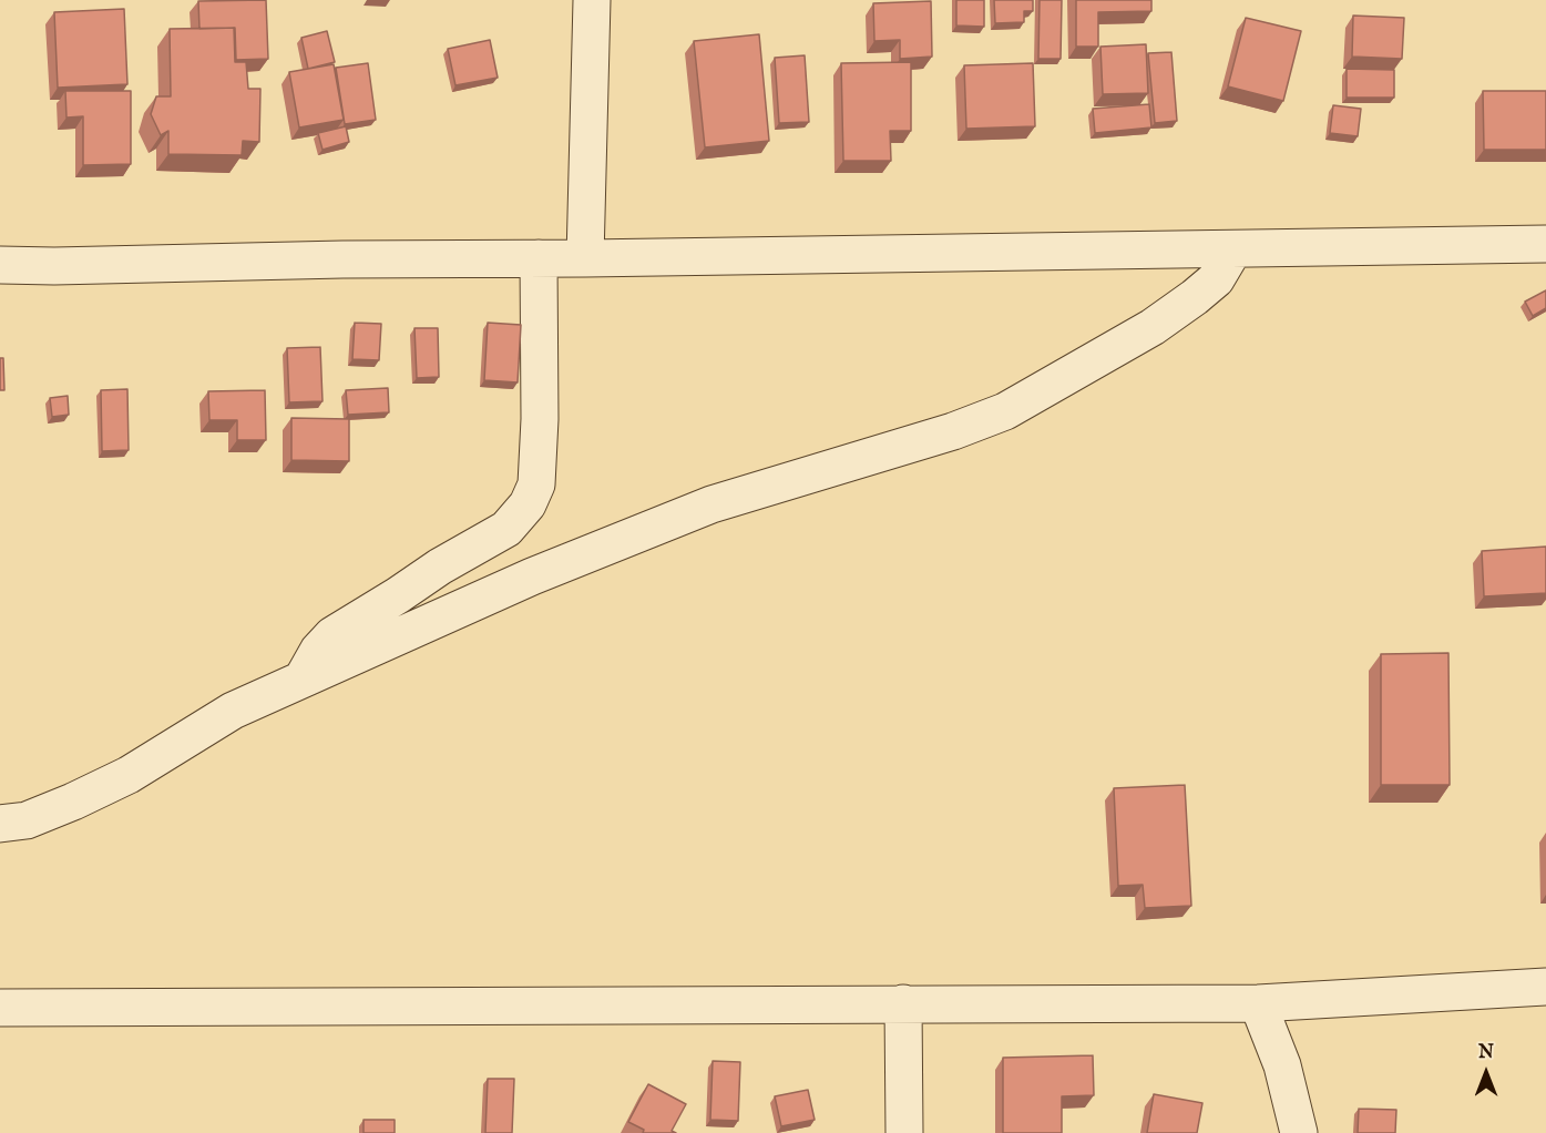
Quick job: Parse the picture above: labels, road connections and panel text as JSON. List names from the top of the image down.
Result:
{
  "north": "top"
}
